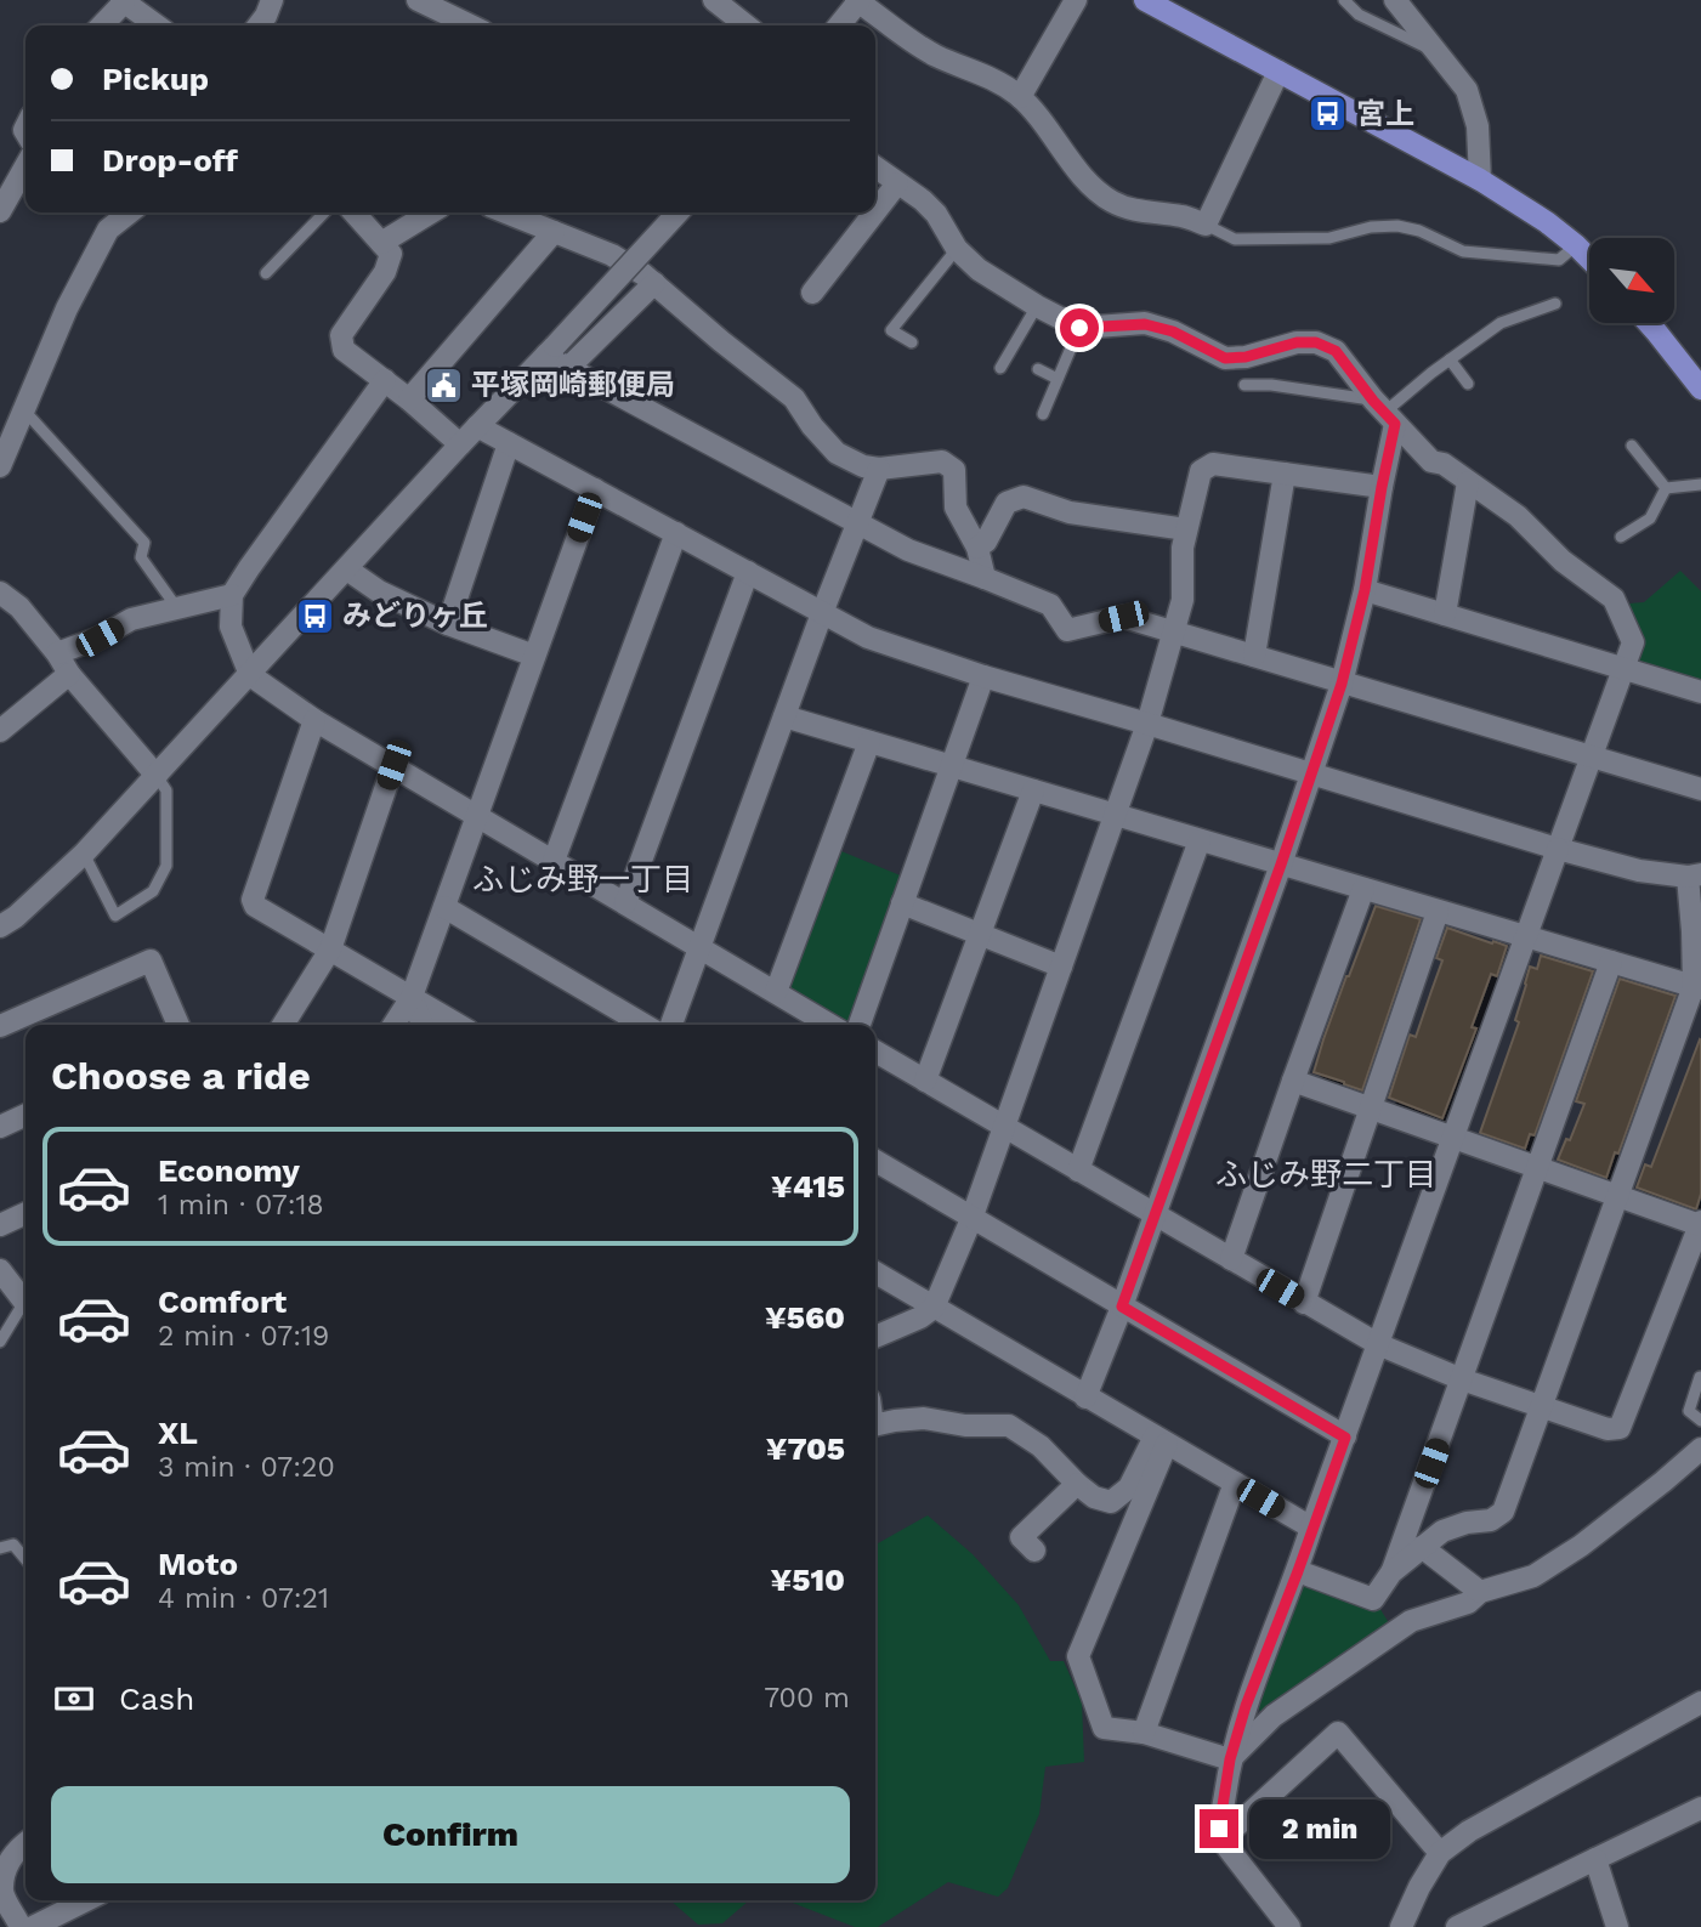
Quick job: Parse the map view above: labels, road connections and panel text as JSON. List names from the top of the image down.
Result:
{
  "districts": ["ふじみ野一丁目", "ふじみ野二丁目"],
  "places": {
    "bus stop": ["宮上", "みどりヶ丘"],
    "public building": ["平塚岡崎郵便局"]
  },
  "north": "bottom right",
  "page": {
    "banner": ["Pickup", "Drop-off"],
    "heading": "Choose a ride",
    "list": [
      {
        "name": "Economy",
        "note": "1 min · 07:18",
        "value": "¥415"
      },
      {
        "name": "Comfort",
        "note": "2 min · 07:19",
        "value": "¥560"
      },
      {
        "name": "XL",
        "note": "3 min · 07:20",
        "value": "¥705"
      },
      {
        "name": "Moto",
        "note": "4 min · 07:21",
        "value": "¥510"
      }
    ],
    "pay": ["Cash", "700 m"],
    "buttons": "Confirm",
    "bubble": "2 min"
  }
}
